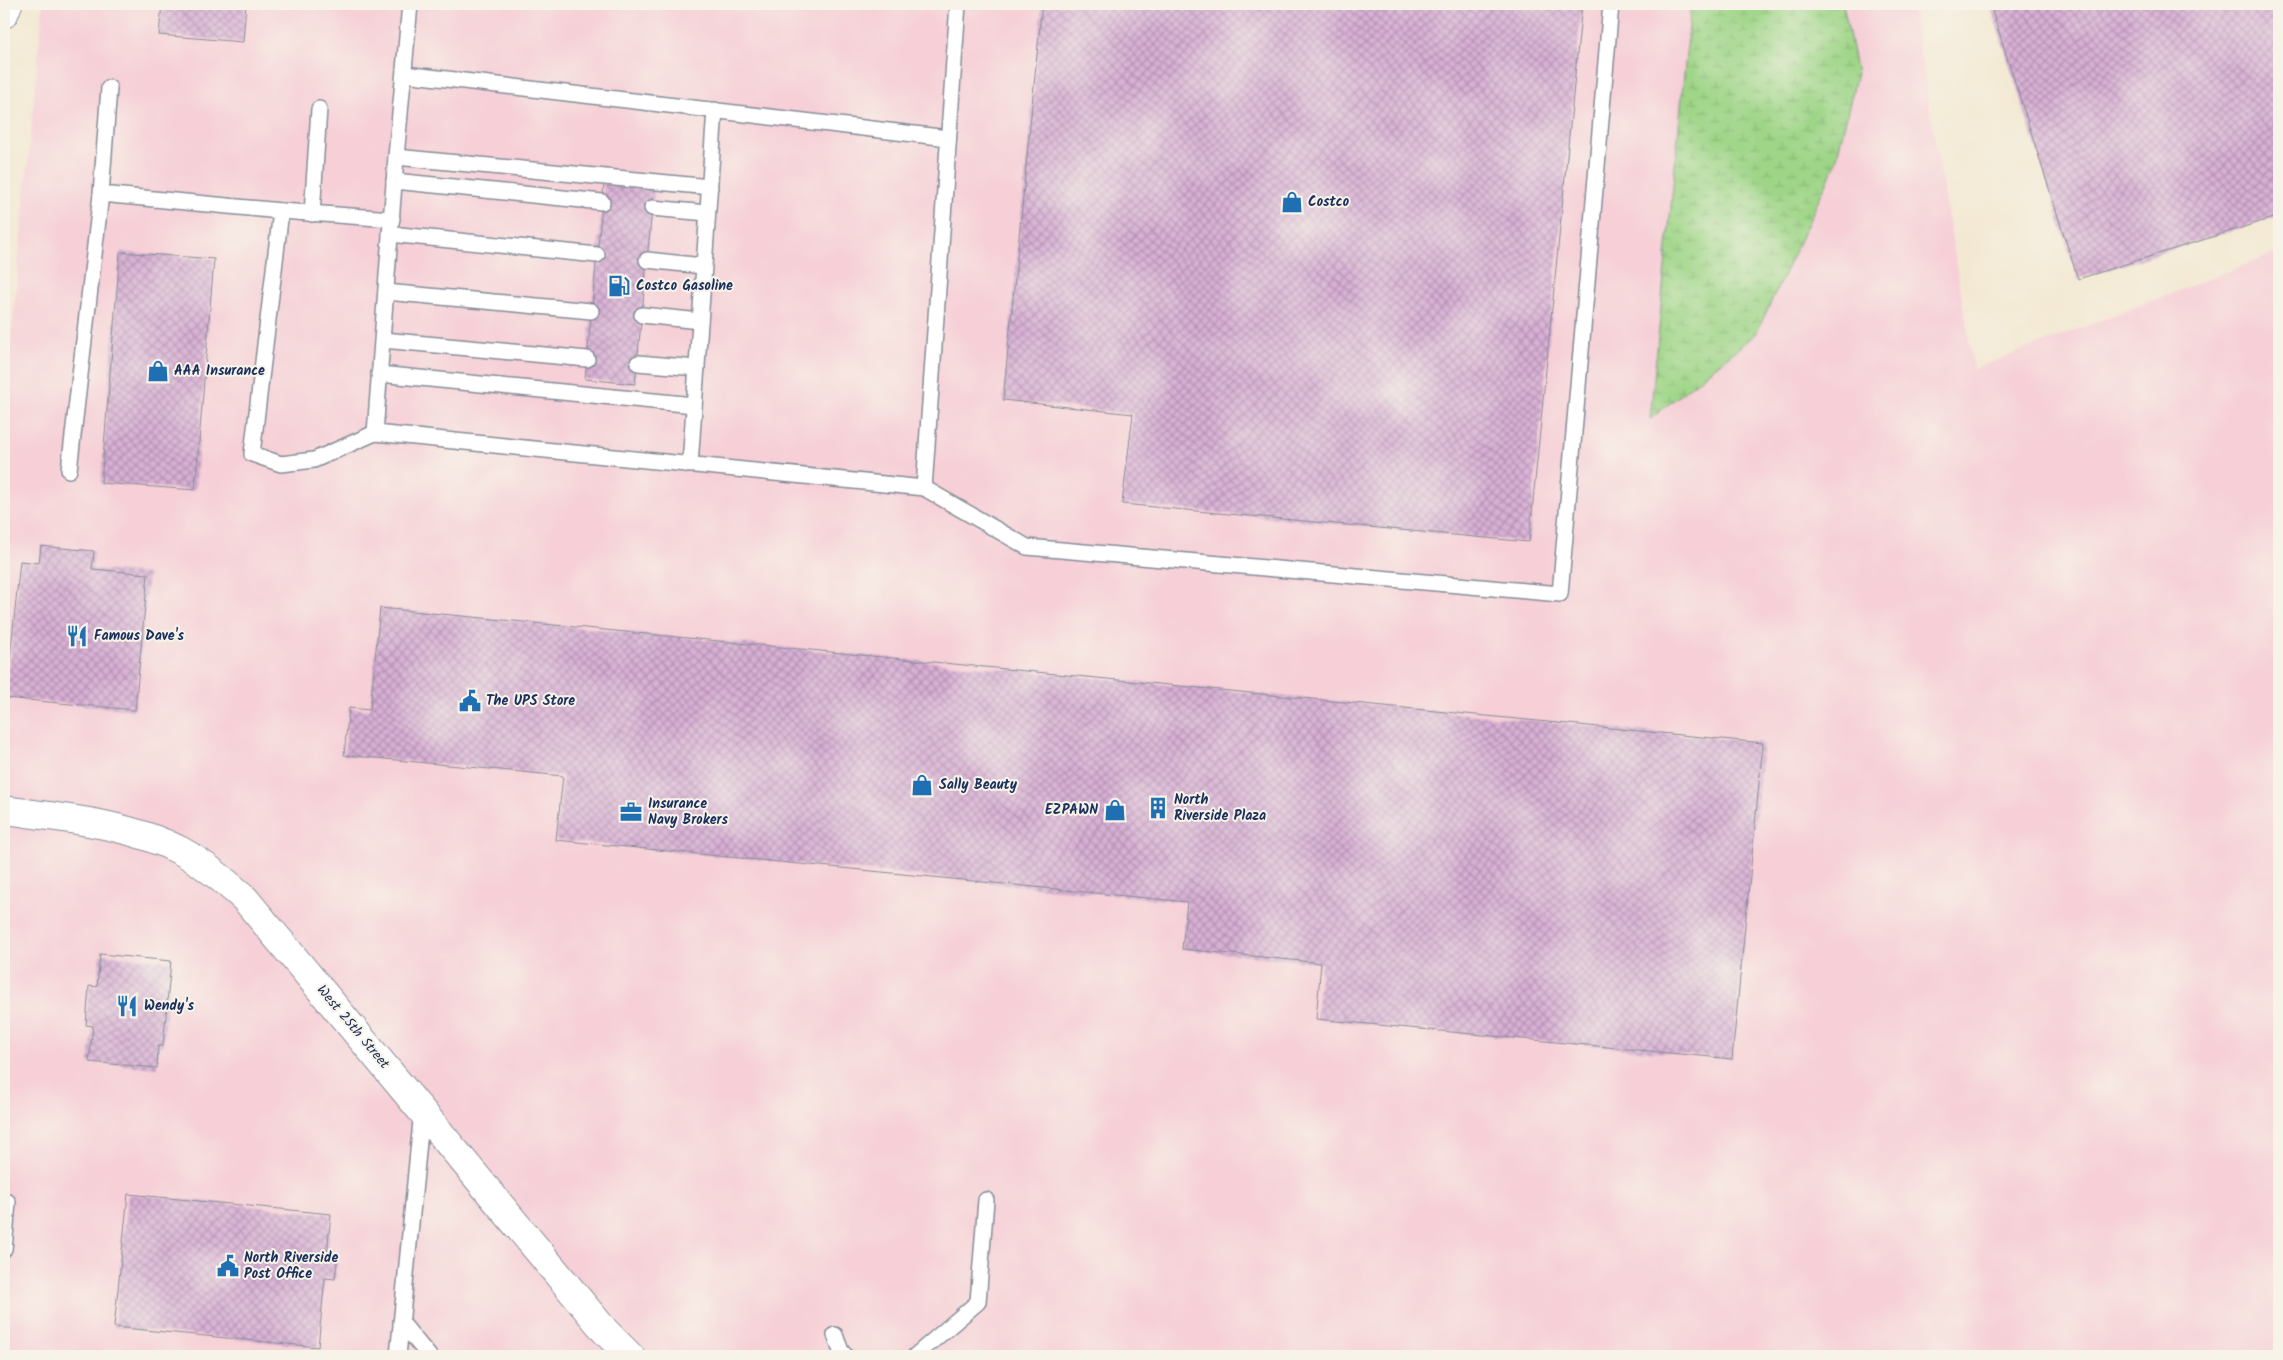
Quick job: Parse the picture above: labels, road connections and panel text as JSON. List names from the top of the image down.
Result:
{
  "streets": {
    "street": ["West 25th Street"]
  },
  "places": {
    "shop": [
      "Costco",
      "AAA Insurance",
      "Sally Beauty",
      "EZPAWN"
    ],
    "fuel station": ["Costco Gasoline"],
    "restaurant": ["Famous Dave's", "Wendy's"],
    "public building": ["The UPS Store", "North Riverside Post Office"],
    "building": ["North Riverside Plaza"],
    "office": ["Insurance Navy Brokers"]
  }
}
